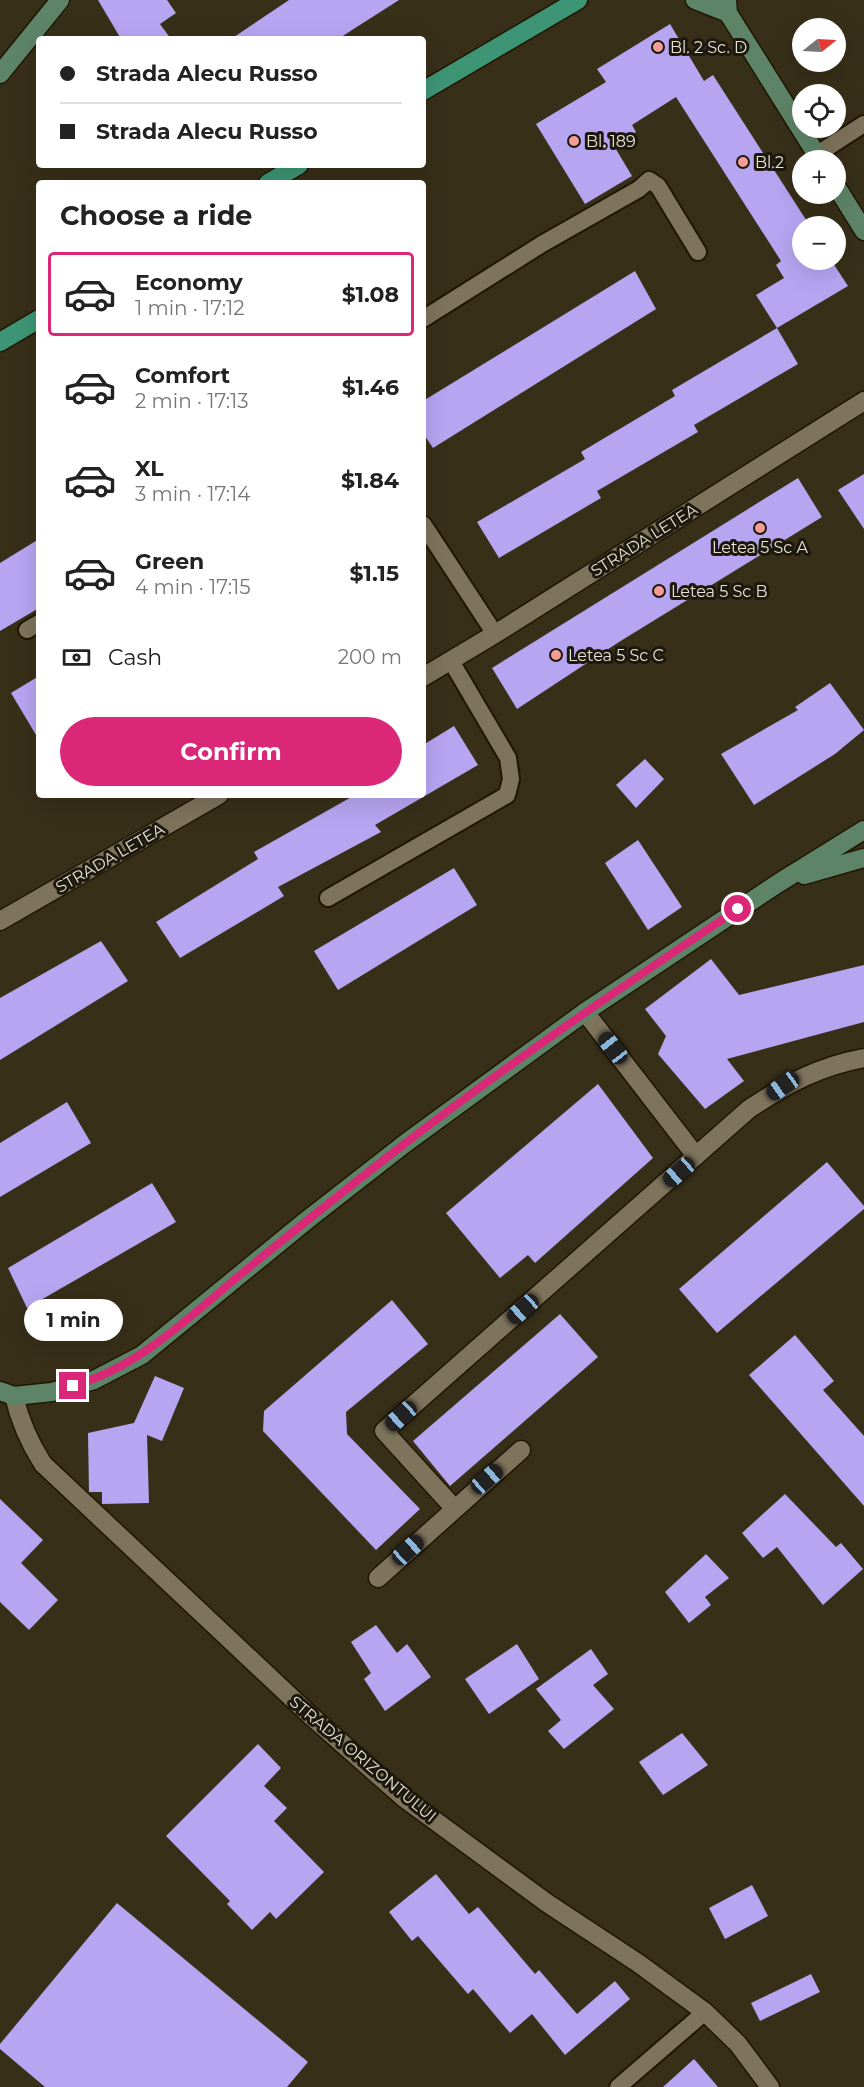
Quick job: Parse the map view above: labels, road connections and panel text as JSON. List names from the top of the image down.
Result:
{
  "streets": {
    "street": ["STRADA LETEA", "STRADA ORIZONTULUI"]
  },
  "places": [
    "Bl. 2 Sc. D",
    "Bl. 189",
    "Bl.2",
    "Letea 5 Sc A",
    "Letea 5 Sc B",
    "Letea 5 Sc C"
  ],
  "north": "right",
  "page": {
    "map_buttons": ["+", "−"],
    "banner": ["Strada Alecu Russo", "Strada Alecu Russo"],
    "heading": "Choose a ride",
    "list": [
      {
        "name": "Economy",
        "note": "1 min · 17:12",
        "value": "$1.08"
      },
      {
        "name": "Comfort",
        "note": "2 min · 17:13",
        "value": "$1.46"
      },
      {
        "name": "XL",
        "note": "3 min · 17:14",
        "value": "$1.84"
      },
      {
        "name": "Green",
        "note": "4 min · 17:15",
        "value": "$1.15"
      }
    ],
    "pay": ["Cash", "200 m"],
    "buttons": "Confirm",
    "bubble": "1 min"
  }
}
